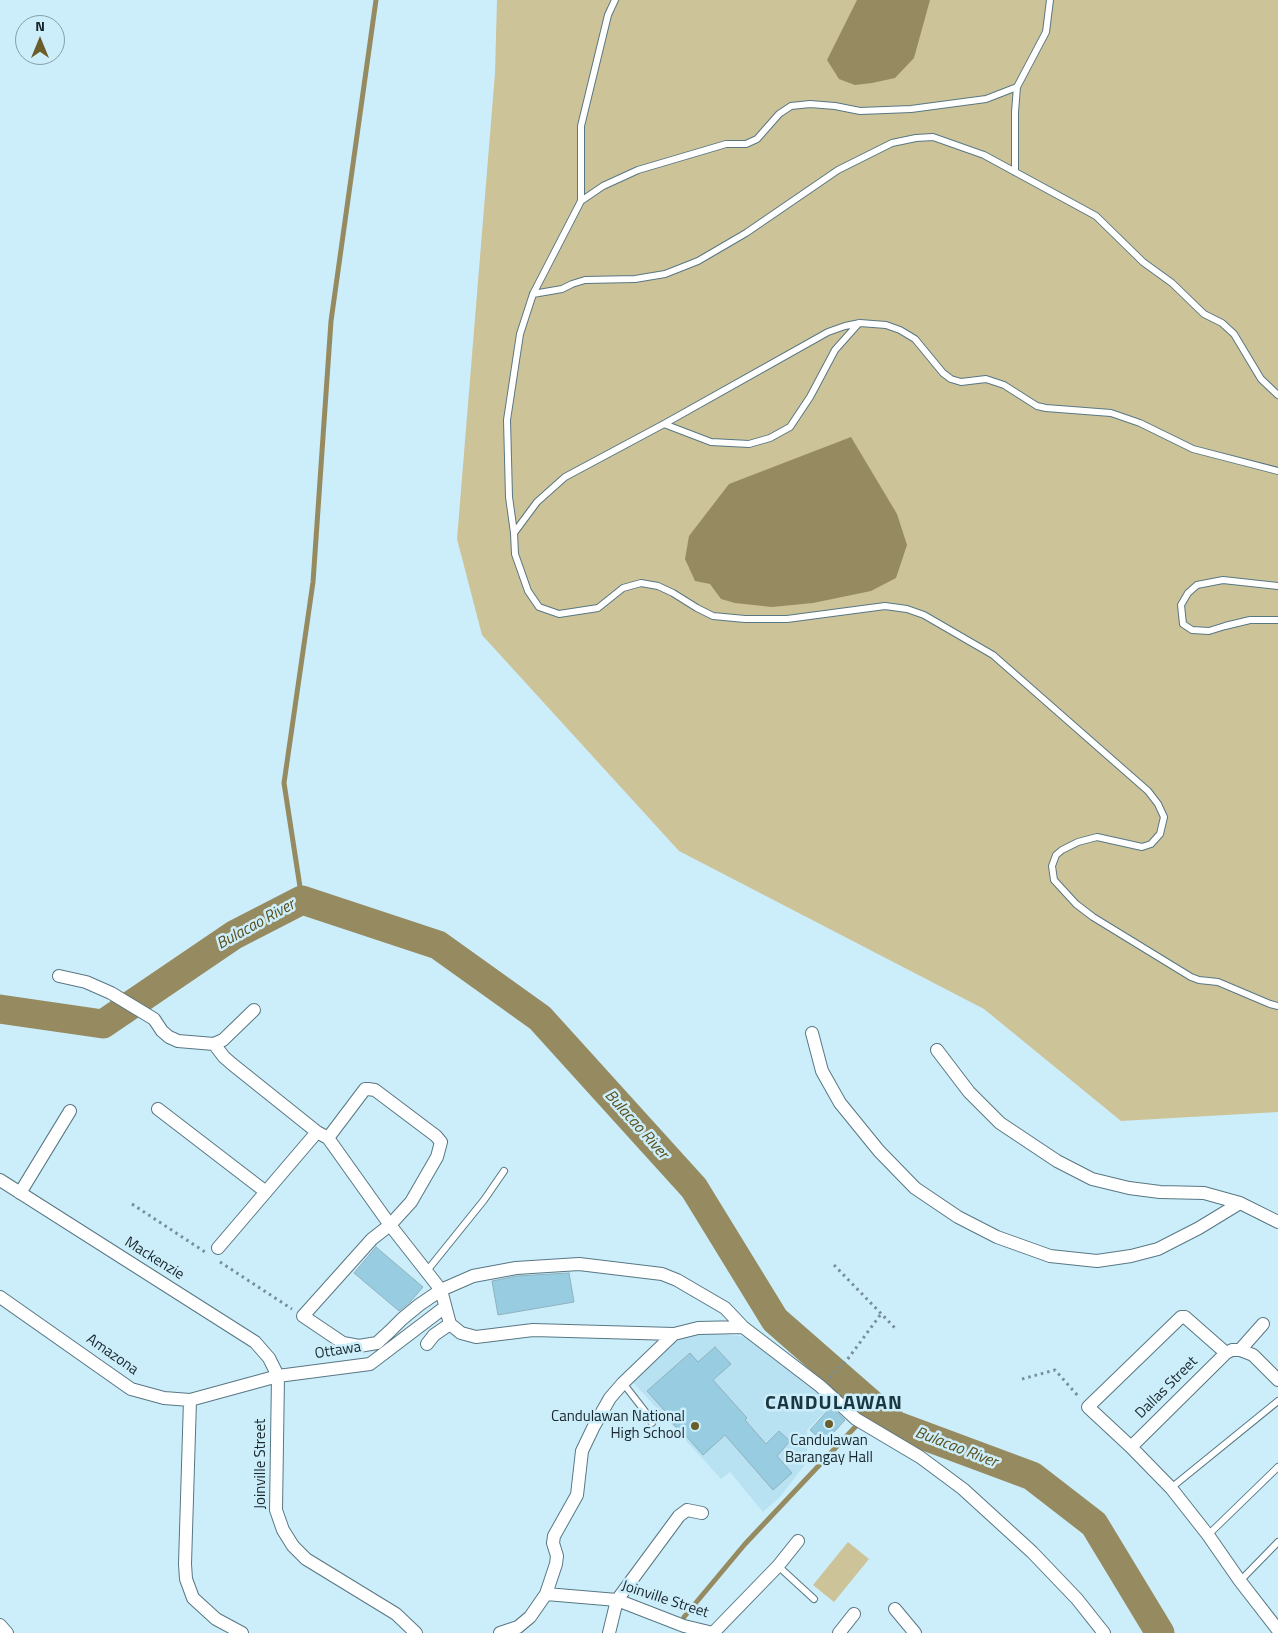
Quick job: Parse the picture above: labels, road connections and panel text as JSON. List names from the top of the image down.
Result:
{
  "streets": {
    "street": [
      "Mackenzie",
      "Ottawa",
      "Amazona",
      "Dallas Street",
      "Joinville Street"
    ]
  },
  "crossings": [
    ["Mackenzie", "Ottawa"],
    ["Mackenzie", "Amazona"],
    ["Mackenzie", "Joinville Street"],
    ["Ottawa", "Amazona"],
    ["Ottawa", "Joinville Street"],
    ["Amazona", "Joinville Street"]
  ],
  "districts": ["CANDULAWAN"],
  "water": ["Bulacao River"],
  "places": ["Candulawan Barangay Hall", "Candulawan National High School"],
  "north": "top"
}
